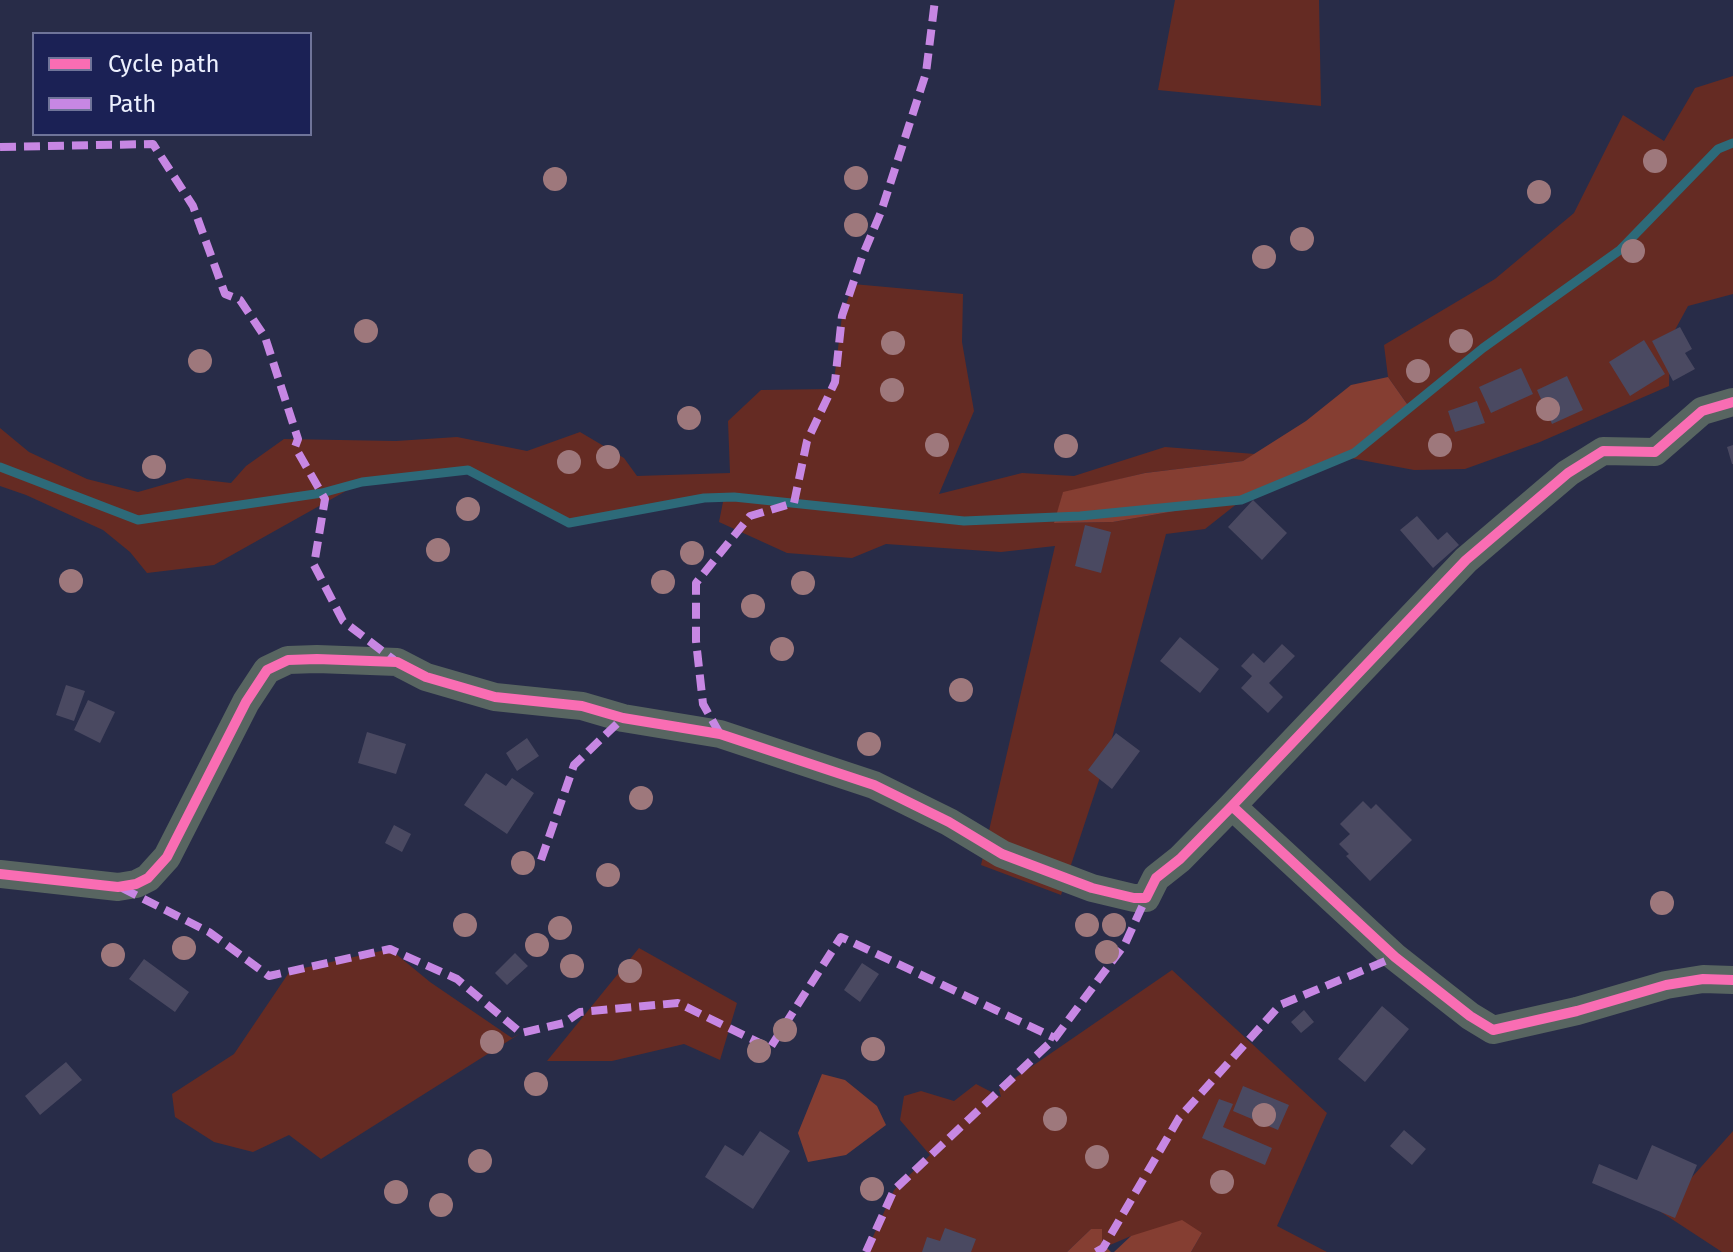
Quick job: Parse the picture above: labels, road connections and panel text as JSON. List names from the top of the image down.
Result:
{
  "legend": ["Cycle path", "Path"]
}
